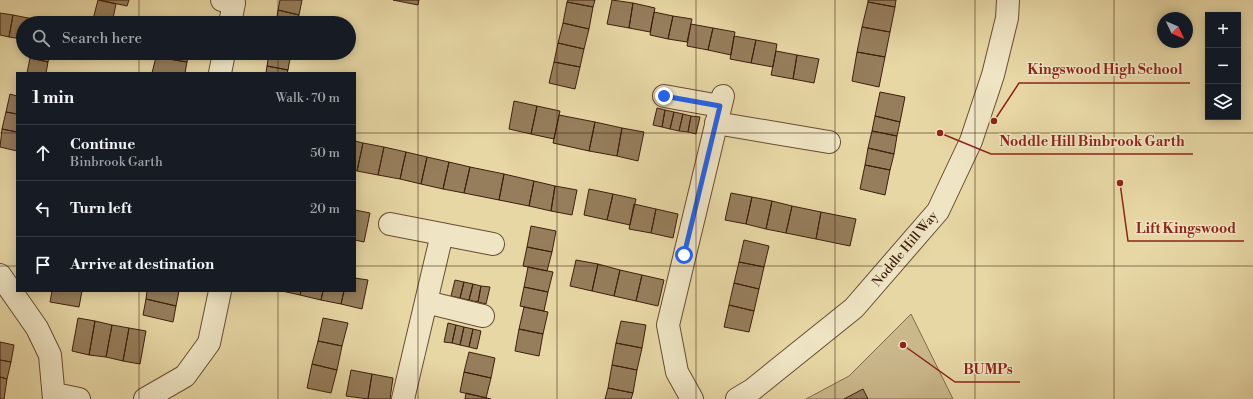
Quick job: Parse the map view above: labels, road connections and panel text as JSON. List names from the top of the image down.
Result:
{
  "streets": {
    "street": ["Noddle Hill Way"]
  },
  "places": [
    "Kingswood High School",
    "Noddle Hill Binbrook Garth",
    "Lift Kingswood",
    "BUMPs"
  ],
  "north": "bottom right",
  "page": {
    "map_buttons": ["+", "−"],
    "search": "Search here",
    "heading": ["1 min", "Walk · 70 m"],
    "list": [
      ["Continue", "Binbrook Garth", "50 m"],
      ["Turn left", "20 m"],
      "Arrive at destination"
    ]
  }
}
